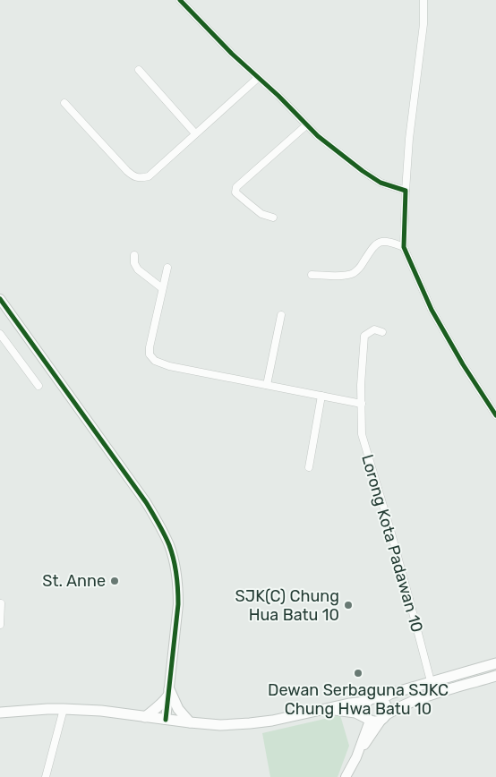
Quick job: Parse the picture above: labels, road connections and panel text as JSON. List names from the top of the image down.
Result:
{
  "streets": {
    "street": ["Lorong Kota Padawan 10"]
  },
  "places": ["St. Anne", "SJK(C) Chung Hua Batu 10", "Dewan Serbaguna SJKC Chung Hwa Batu 10"]
}
